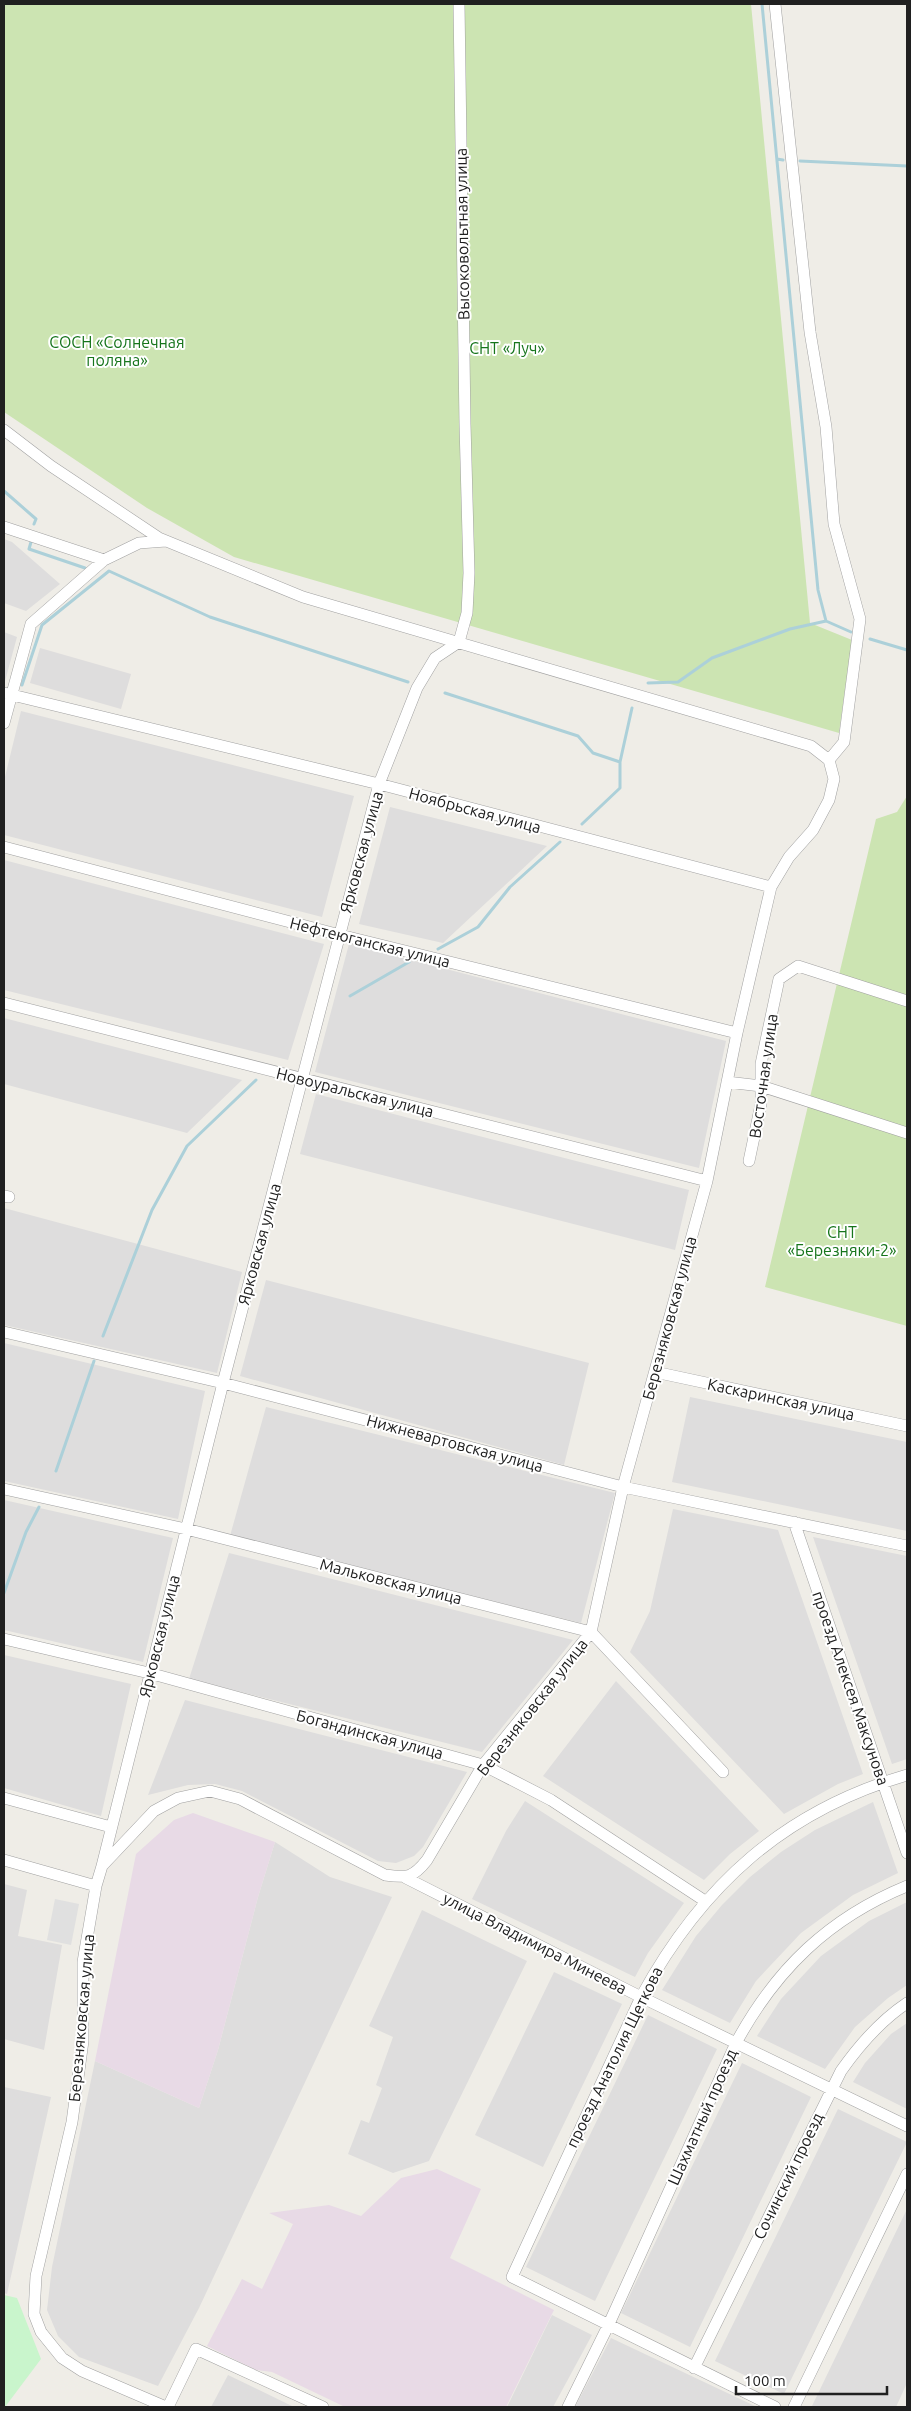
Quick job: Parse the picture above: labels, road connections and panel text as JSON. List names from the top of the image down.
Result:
{
  "streets": {
    "street": [
      "Высоковольтная улица",
      "Ноябрьская улица",
      "Ярковская улица",
      "Нефтеюганская улица",
      "Восточная улица",
      "Новоуральская улица",
      "Березняковская улица",
      "Каскаринская улица",
      "Нижневартовская улица",
      "Мальковская улица",
      "проезд Алексея Максунова",
      "Богандинская улица",
      "улица Владимира Минеева",
      "проезд Анатолия Щеткова",
      "Шахматный проезд",
      "Сочинский проезд"
    ]
  },
  "crossings": [
    ["Высоковольтная улица", "Ярковская улица"],
    ["Ноябрьская улица", "Ярковская улица"],
    ["Ноябрьская улица", "Березняковская улица"],
    ["Ярковская улица", "Нефтеюганская улица"],
    ["Ярковская улица", "Новоуральская улица"],
    ["Ярковская улица", "Березняковская улица"],
    ["Ярковская улица", "Нижневартовская улица"],
    ["Ярковская улица", "Мальковская улица"],
    ["Ярковская улица", "Богандинская улица"],
    ["Нефтеюганская улица", "Березняковская улица"],
    ["Новоуральская улица", "Березняковская улица"],
    ["Березняковская улица", "Каскаринская улица"],
    ["Березняковская улица", "Нижневартовская улица"],
    ["Березняковская улица", "Мальковская улица"],
    ["Березняковская улица", "Богандинская улица"],
    ["Березняковская улица", "улица Владимира Минеева"],
    ["Нижневартовская улица", "проезд Алексея Максунова"],
    ["проезд Алексея Максунова", "проезд Анатолия Щеткова"],
    ["Богандинская улица", "проезд Анатолия Щеткова"],
    ["улица Владимира Минеева", "проезд Анатолия Щеткова"],
    ["улица Владимира Минеева", "Шахматный проезд"],
    ["улица Владимира Минеева", "Сочинский проезд"],
    ["проезд Анатолия Щеткова", "Шахматный проезд"]
  ],
  "parks": ["СОСН «Солнечная поляна»", "СНТ «Луч»", "СНТ «Березняки-2»"],
  "scale_bar": "100 m"
}
